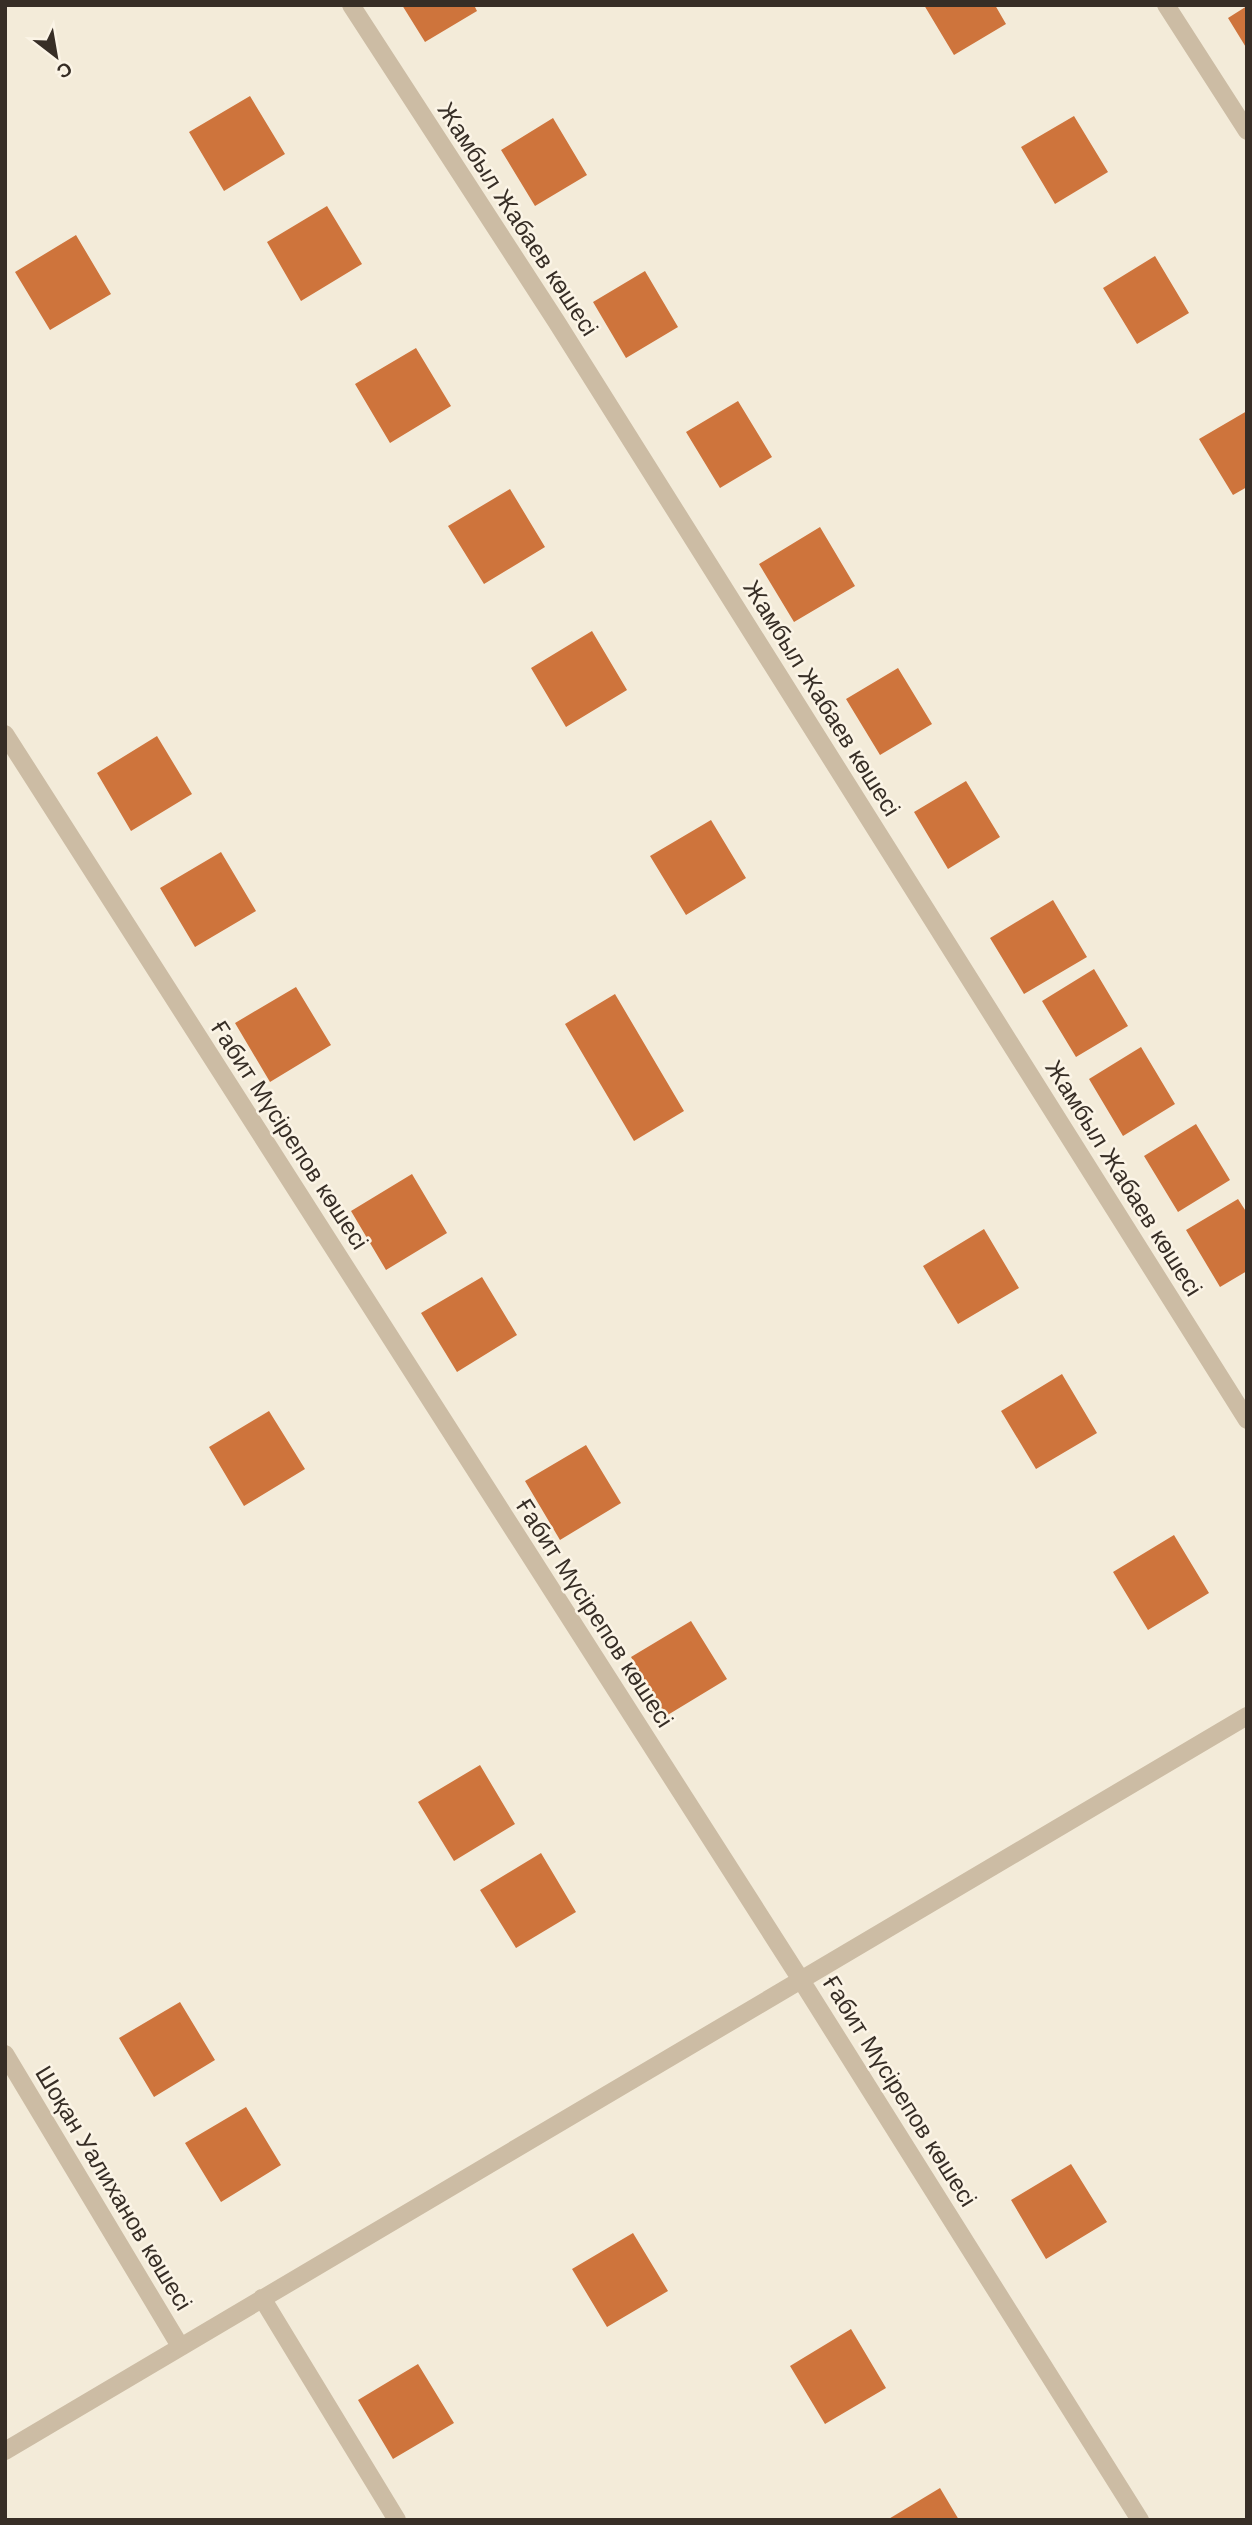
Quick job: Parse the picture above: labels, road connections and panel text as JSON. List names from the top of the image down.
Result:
{
  "streets": {
    "street": ["Жамбыл Жабаев көшесі", "Ғабит Мүсірепов көшесі", "Шоқан Уалиханов көшесі"]
  },
  "north": "bottom right"
}
